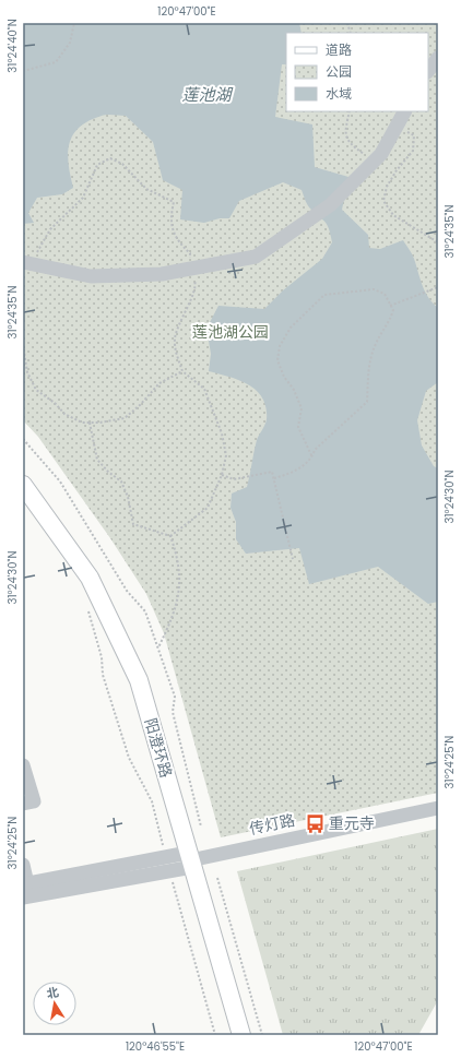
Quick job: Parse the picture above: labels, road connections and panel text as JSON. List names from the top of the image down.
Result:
{
  "streets": {
    "main road": ["阳澄环路"],
    "street": ["传灯路"]
  },
  "crossings": [
    ["阳澄环路", "传灯路"]
  ],
  "water": ["莲池湖"],
  "parks": ["莲池湖公园"],
  "places": {
    "bus stop": ["重元寺"]
  },
  "legend": ["道路", "公园", "水域"],
  "north": "top",
  "coordinates": [
    "120°47'00\"E",
    "31°24'40\"N",
    "31°24'35\"N",
    "31°24'30\"N",
    "31°24'25\"N",
    "120°46'55\"E"
  ]
}
